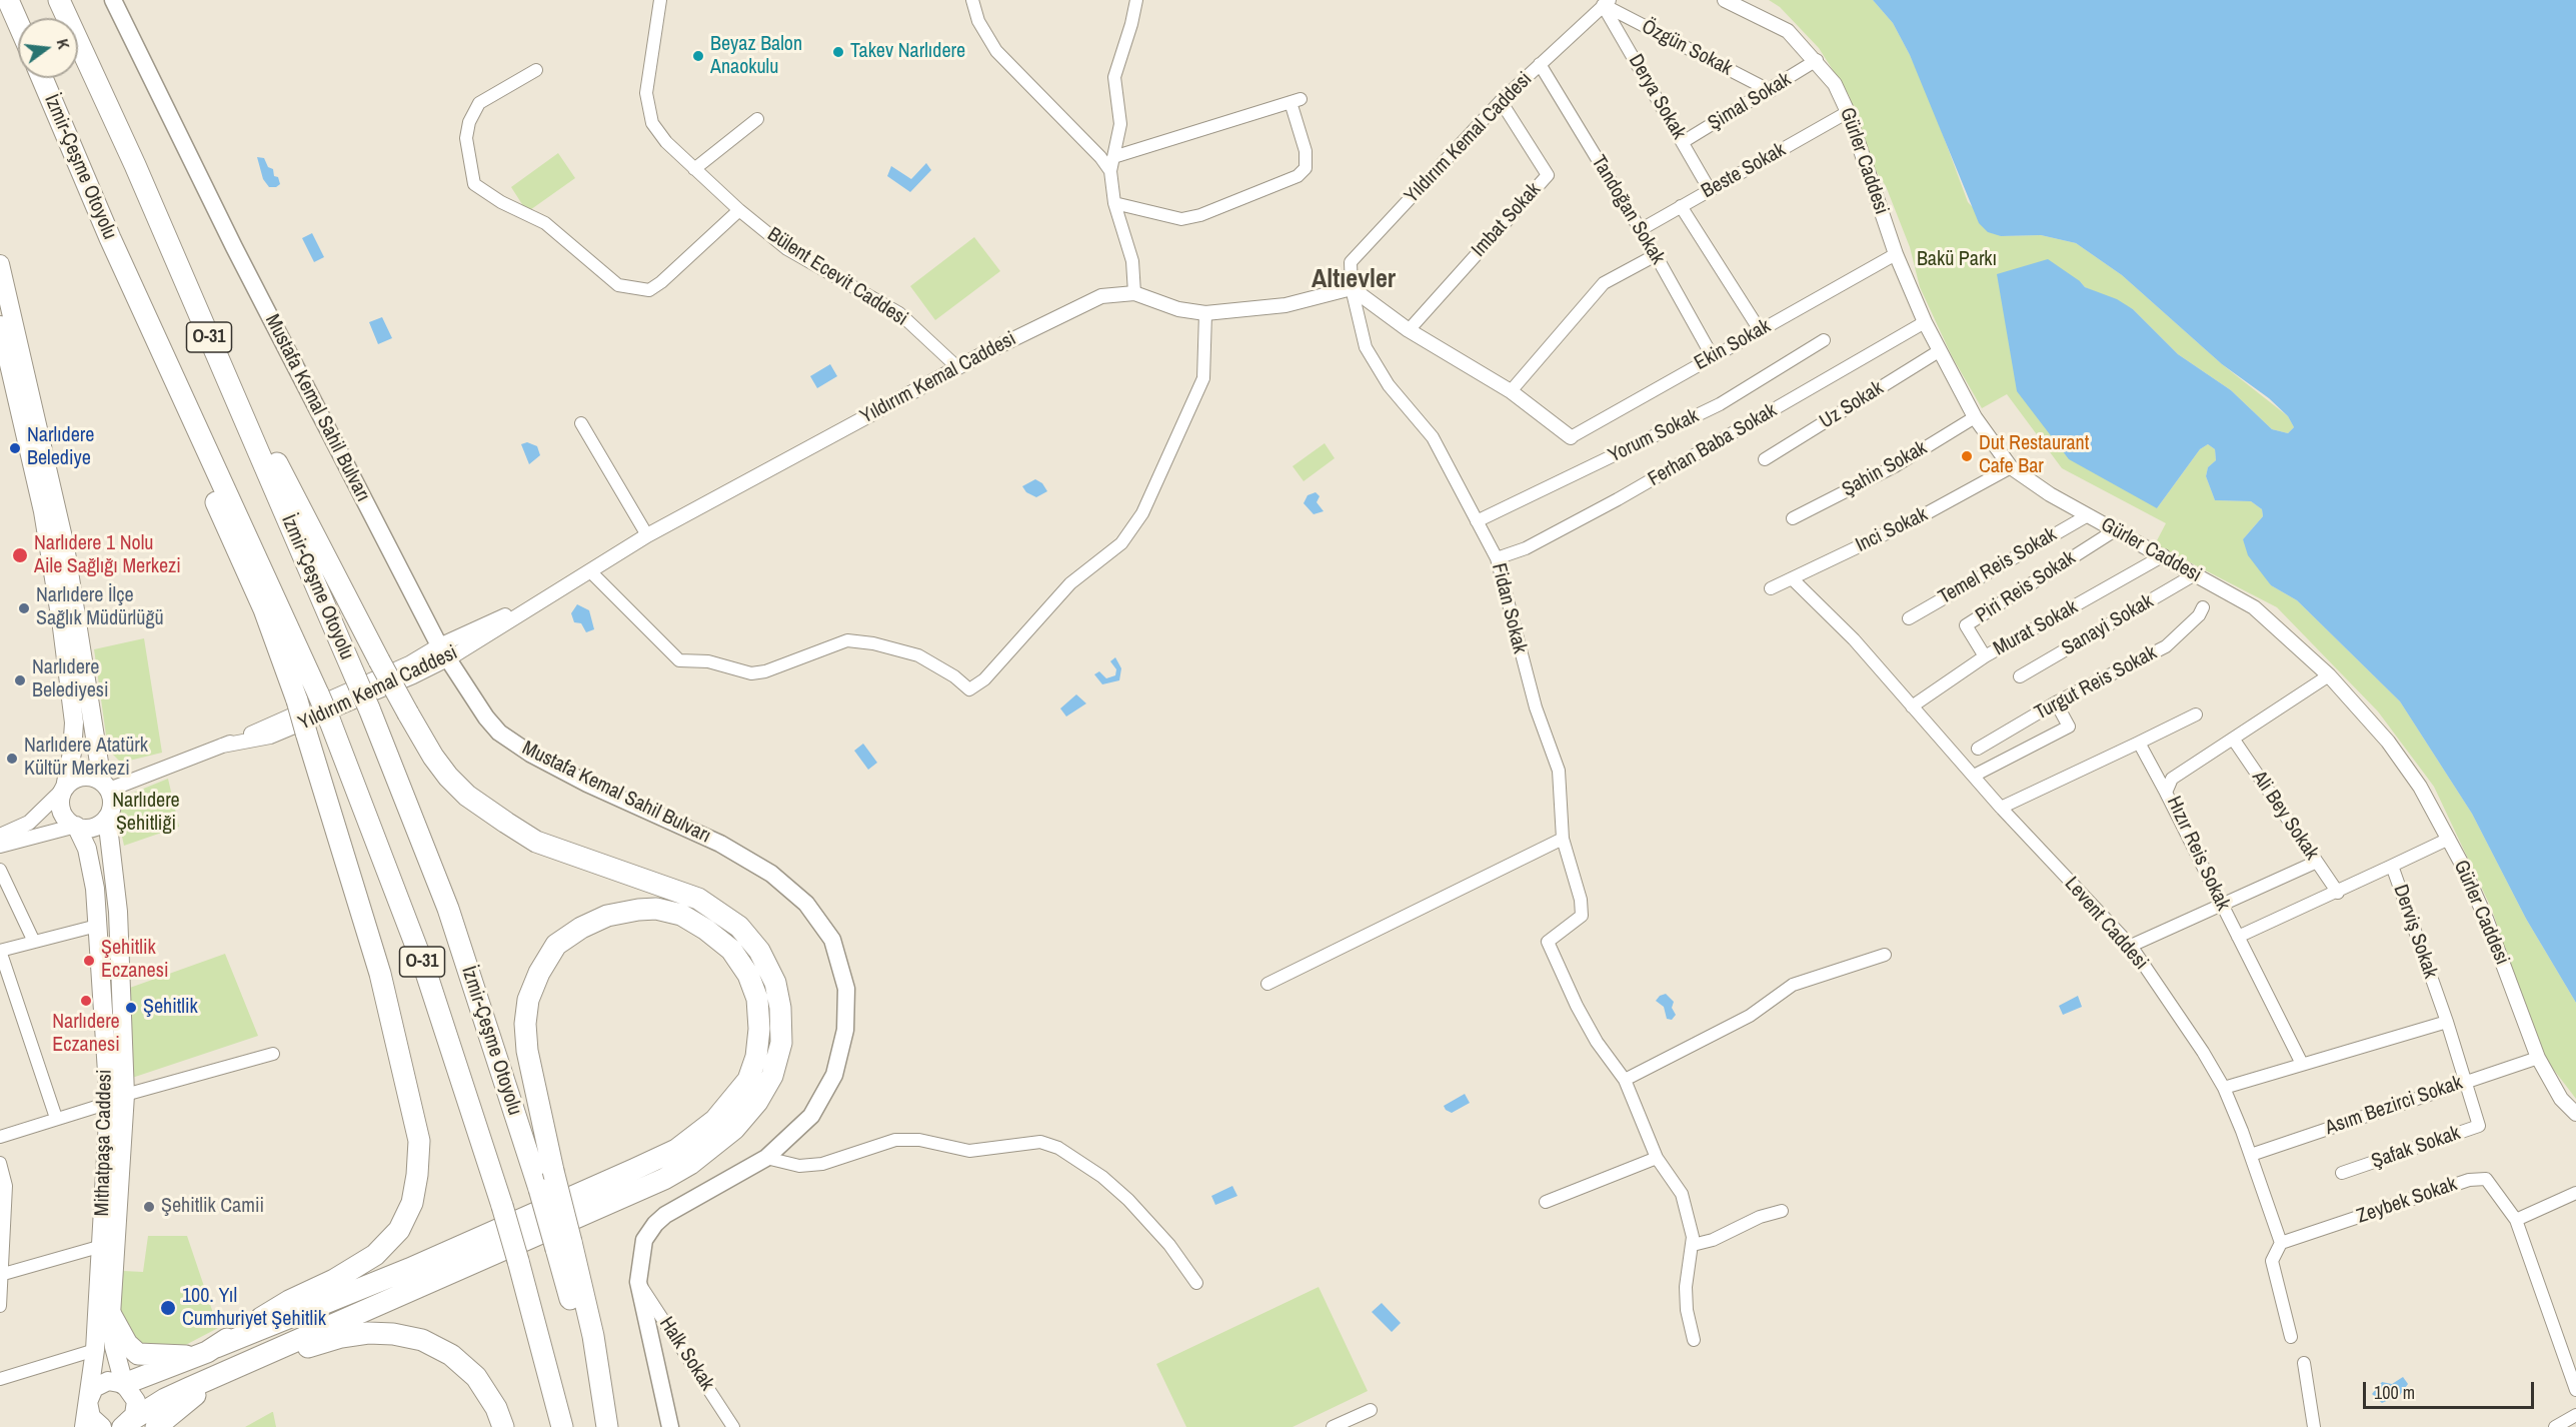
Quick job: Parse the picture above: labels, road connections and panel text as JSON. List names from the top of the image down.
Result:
{
  "streets": {
    "highway": ["İzmir-Çeşme Otoyolu", "O-31"],
    "main road": ["Mustafa Kemal Sahil Bulvarı", "Mithatpaşa Caddesi"],
    "street": [
      "Özgün Sokak",
      "Derya Sokak",
      "Şimal Sokak",
      "Yıldırım Kemal Caddesi",
      "Gürler Caddesi",
      "Beste Sokak",
      "Tandoğan Sokak",
      "Imbat Sokak",
      "Bülent Ecevit Caddesi",
      "Ekin Sokak",
      "Uz Sokak",
      "Yorum Sokak",
      "Ferhan Baba Sokak",
      "Şahin Sokak",
      "Inci Sokak",
      "Temel Reis Sokak",
      "Piri Reis Sokak",
      "Fidan Sokak",
      "Sanayi Sokak",
      "Murat Sokak",
      "Turgut Reis Sokak",
      "Ali Bey Sokak",
      "Hızır Reis Sokak",
      "Levent Caddesi",
      "Derviş Sokak",
      "Asım Bezirci Sokak",
      "Şafak Sokak",
      "Zeybek Sokak",
      "Halk Sokak"
    ]
  },
  "crossings": [
    ["Özgün Sokak", "Derya Sokak"],
    ["Özgün Sokak", "Şimal Sokak"],
    ["Özgün Sokak", "Yıldırım Kemal Caddesi"],
    ["Derya Sokak", "Şimal Sokak"],
    ["Derya Sokak", "Yıldırım Kemal Caddesi"],
    ["Derya Sokak", "Beste Sokak"],
    ["Şimal Sokak", "Gürler Caddesi"],
    ["Yıldırım Kemal Caddesi", "Tandoğan Sokak"],
    ["Yıldırım Kemal Caddesi", "Imbat Sokak"],
    ["Yıldırım Kemal Caddesi", "Bülent Ecevit Caddesi"],
    ["Yıldırım Kemal Caddesi", "Mustafa Kemal Sahil Bulvarı"],
    ["Yıldırım Kemal Caddesi", "Fidan Sokak"],
    ["Yıldırım Kemal Caddesi", "Mithatpaşa Caddesi"],
    ["Gürler Caddesi", "Beste Sokak"],
    ["Gürler Caddesi", "Ekin Sokak"],
    ["Gürler Caddesi", "Uz Sokak"],
    ["Gürler Caddesi", "Ferhan Baba Sokak"],
    ["Gürler Caddesi", "Şahin Sokak"],
    ["Gürler Caddesi", "Inci Sokak"],
    ["Gürler Caddesi", "Temel Reis Sokak"],
    ["Gürler Caddesi", "Piri Reis Sokak"],
    ["Gürler Caddesi", "Sanayi Sokak"],
    ["Gürler Caddesi", "Murat Sokak"],
    ["Gürler Caddesi", "Hızır Reis Sokak"],
    ["Gürler Caddesi", "Derviş Sokak"],
    ["Gürler Caddesi", "Asım Bezirci Sokak"],
    ["İzmir-Çeşme Otoyolu", "O-31"],
    ["Beste Sokak", "Tandoğan Sokak"],
    ["Tandoğan Sokak", "Ekin Sokak"],
    ["Mustafa Kemal Sahil Bulvarı", "Halk Sokak"],
    ["Yorum Sokak", "Fidan Sokak"],
    ["Ferhan Baba Sokak", "Fidan Sokak"],
    ["Inci Sokak", "Levent Caddesi"],
    ["Piri Reis Sokak", "Murat Sokak"],
    ["Murat Sokak", "Levent Caddesi"],
    ["Ali Bey Sokak", "Hızır Reis Sokak"],
    ["Levent Caddesi", "Asım Bezirci Sokak"],
    ["Levent Caddesi", "Zeybek Sokak"],
    ["Derviş Sokak", "Asım Bezirci Sokak"],
    ["Derviş Sokak", "Şafak Sokak"],
    ["Asım Bezirci Sokak", "Şafak Sokak"]
  ],
  "districts": ["Altıevler"],
  "parks": ["Bakü Parkı", "Narlıdere Şehitliği"],
  "places": [
    "Takev Narlıdere",
    "Beyaz Balon Anaokulu",
    "Narlıdere Belediye",
    "Dut Restaurant Cafe Bar",
    "Narlıdere 1 Nolu Aile Sağlığı Merkezi",
    "Narlıdere İlçe Sağlık Müdürlüğü",
    "Narlıdere Belediyesi",
    "Narlıdere Atatürk Kültür Merkezi",
    "Şehitlik Eczanesi",
    "Narlıdere Eczanesi",
    "Şehitlik",
    "Şehitlik Camii",
    "100. Yıl Cumhuriyet Şehitlik"
  ],
  "scale_bar": "100 m",
  "north": "right"
}
